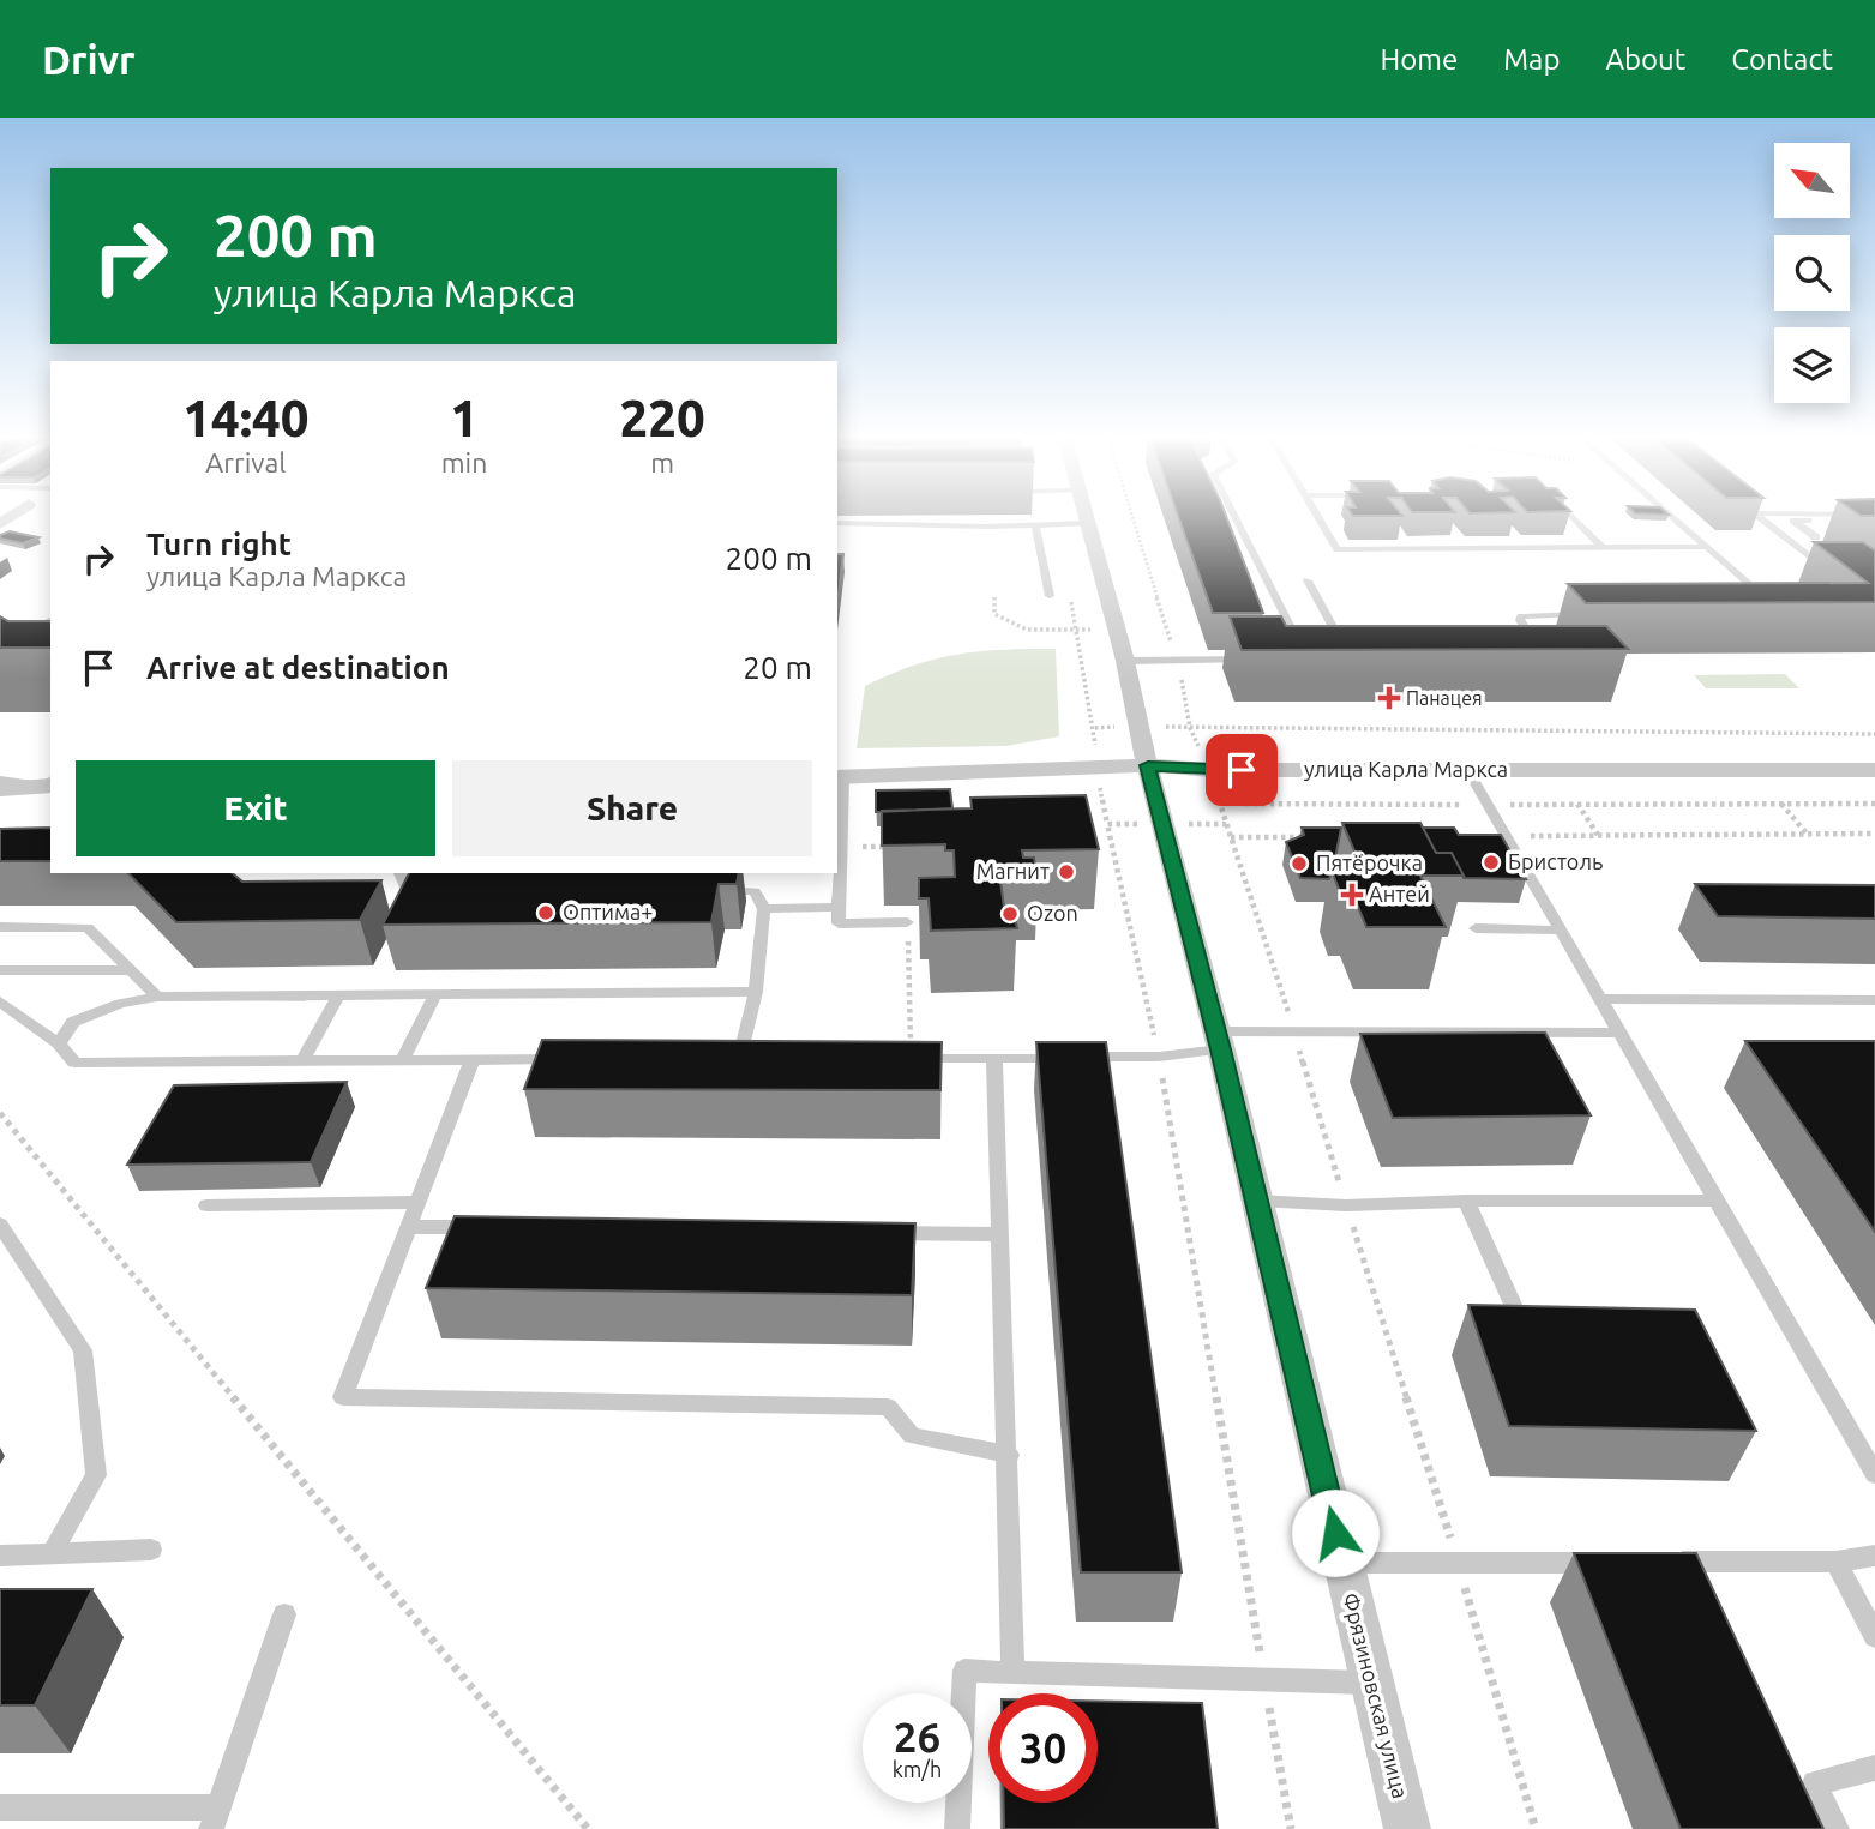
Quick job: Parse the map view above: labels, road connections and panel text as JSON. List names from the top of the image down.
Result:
{
  "streets": {
    "street": ["улица Карла Маркса", "Фрязиновская улица"]
  },
  "crossings": [
    ["улица Карла Маркса", "Фрязиновская улица"]
  ],
  "places": {
    "health": ["Панацея", "Антей"],
    "other": [
      "Бристоль",
      "Пятёрочка",
      "Магнит",
      "Оптима+",
      "Ozon"
    ]
  },
  "north": "top left",
  "page": {
    "header": "Drivr",
    "nav": [
      "Home",
      "Map",
      "About",
      "Contact"
    ],
    "turn": ["200 m", "улица Карла Маркса"],
    "eta": [
      "14:40",
      "Arrival",
      "1",
      "min",
      "220",
      "m"
    ],
    "list": [
      {
        "name": "Turn right",
        "note": "улица Карла Маркса",
        "value": "200 m"
      },
      {
        "name": "Arrive at destination",
        "value": "20 m"
      }
    ],
    "buttons": ["Exit", "Share"],
    "speed": "26 km/h",
    "limit": "30"
  }
}
